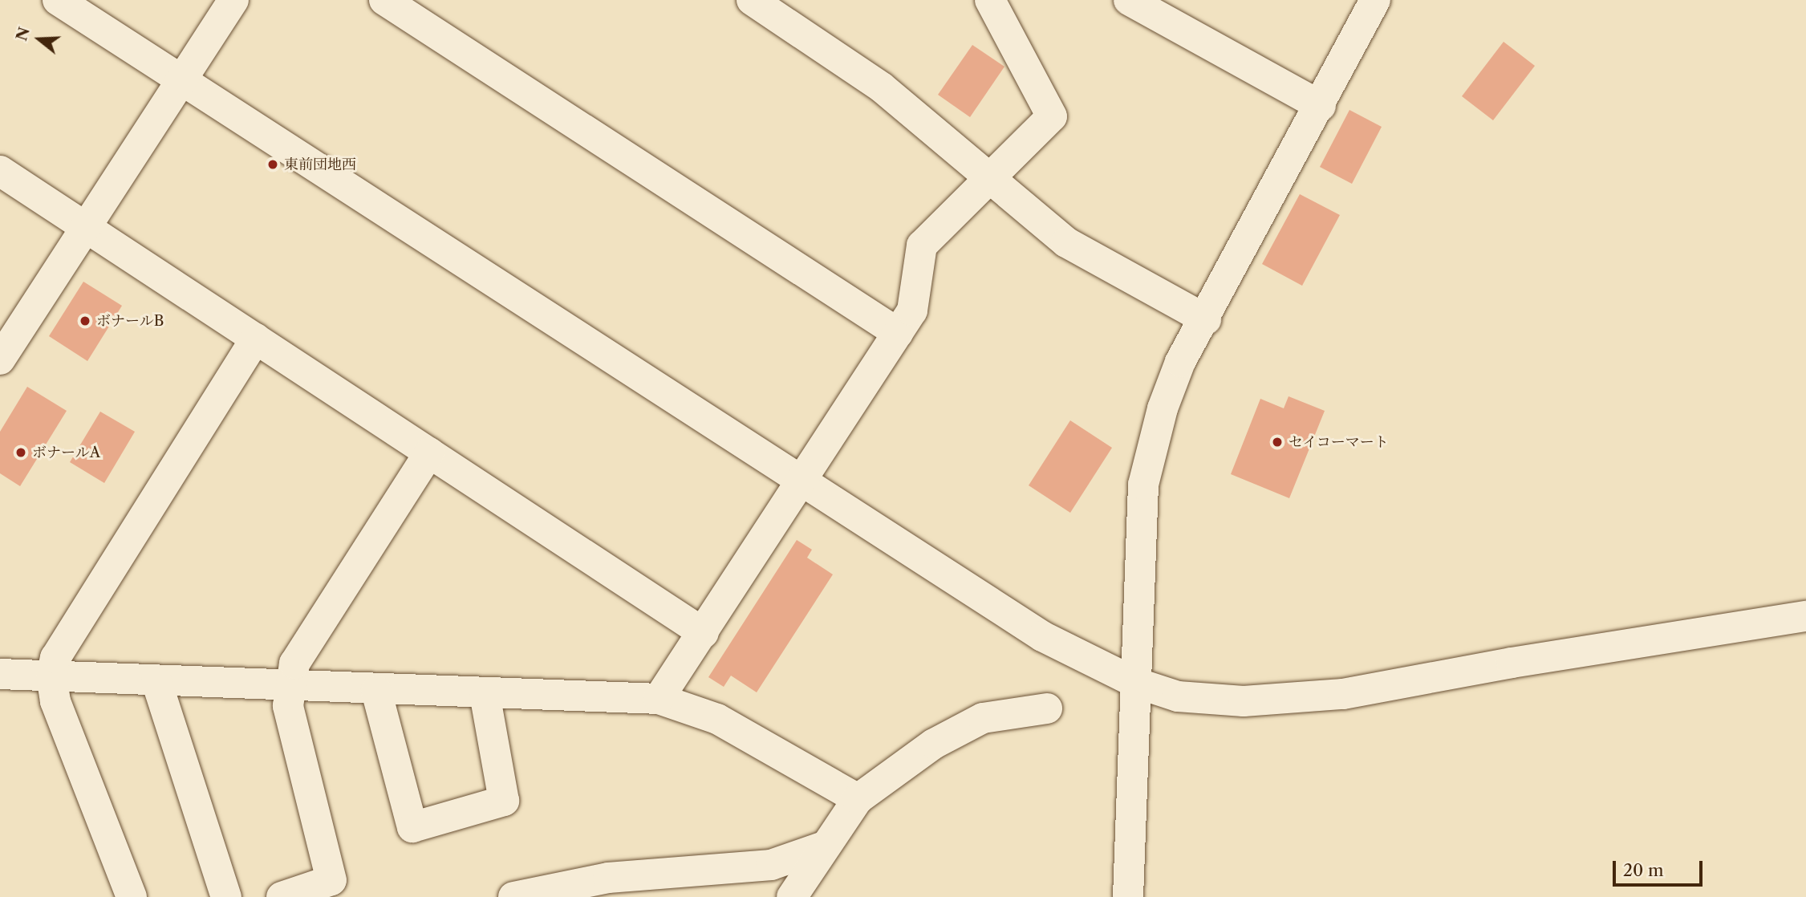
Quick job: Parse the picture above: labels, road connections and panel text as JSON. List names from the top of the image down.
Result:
{
  "places": [
    "東前団地西",
    "ボナールB",
    "セイコーマート",
    "ボナールA"
  ],
  "scale_bar": "20 m",
  "north": "left"
}
